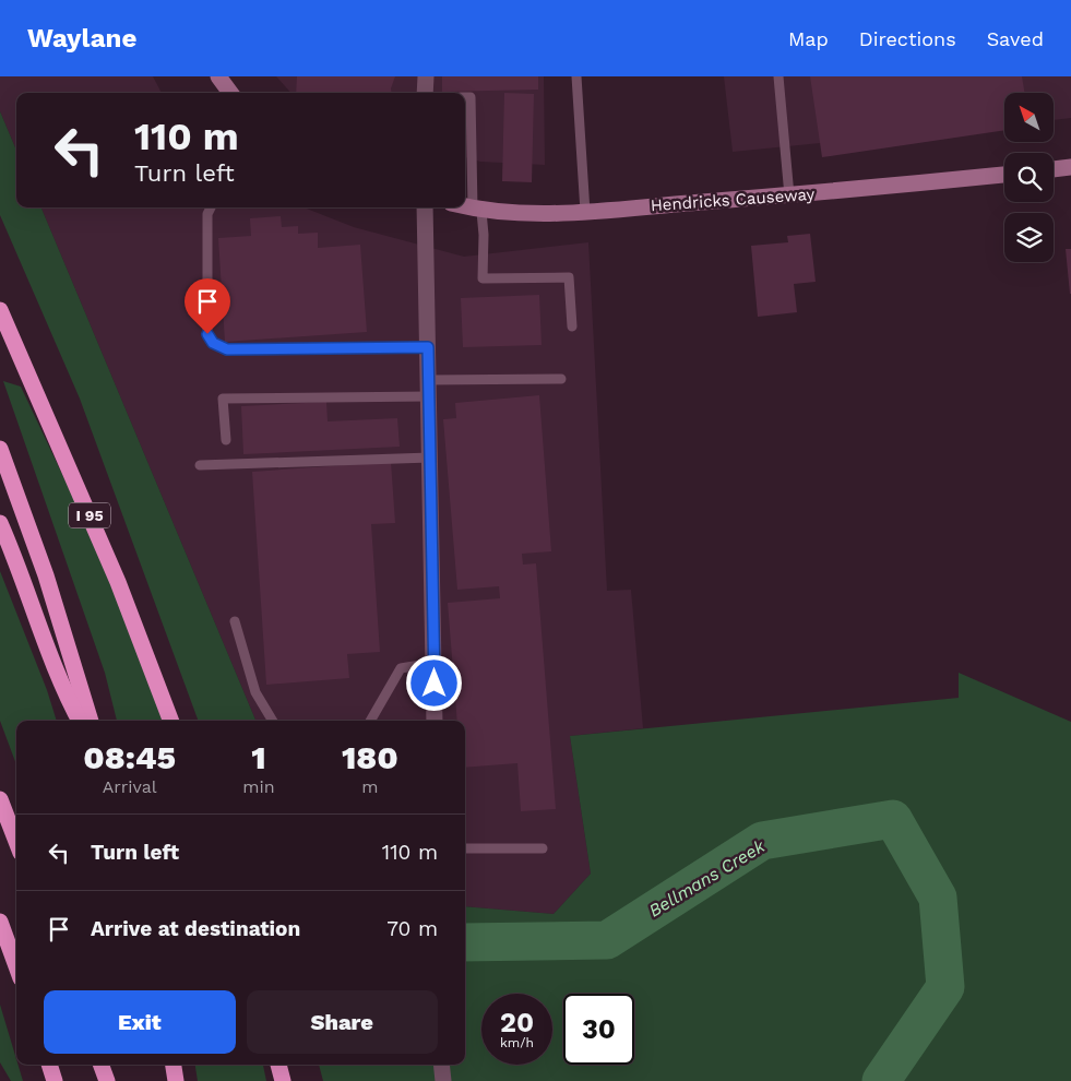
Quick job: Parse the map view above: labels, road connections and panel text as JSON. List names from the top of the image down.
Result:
{
  "streets": {
    "highway": ["I 95"],
    "main road": ["Hendricks Causeway"]
  },
  "water": ["Bellmans Creek"],
  "north": "top left",
  "page": {
    "header": "Waylane",
    "nav": ["Map", "Directions", "Saved"],
    "turn": ["110 m", "Turn left"],
    "eta": [
      "08:45",
      "Arrival",
      "1",
      "min",
      "180",
      "m"
    ],
    "list": [
      {
        "name": "Turn left",
        "value": "110 m"
      },
      {
        "name": "Arrive at destination",
        "value": "70 m"
      }
    ],
    "buttons": ["Exit", "Share"],
    "speed": "20 km/h",
    "limit": "30"
  }
}
